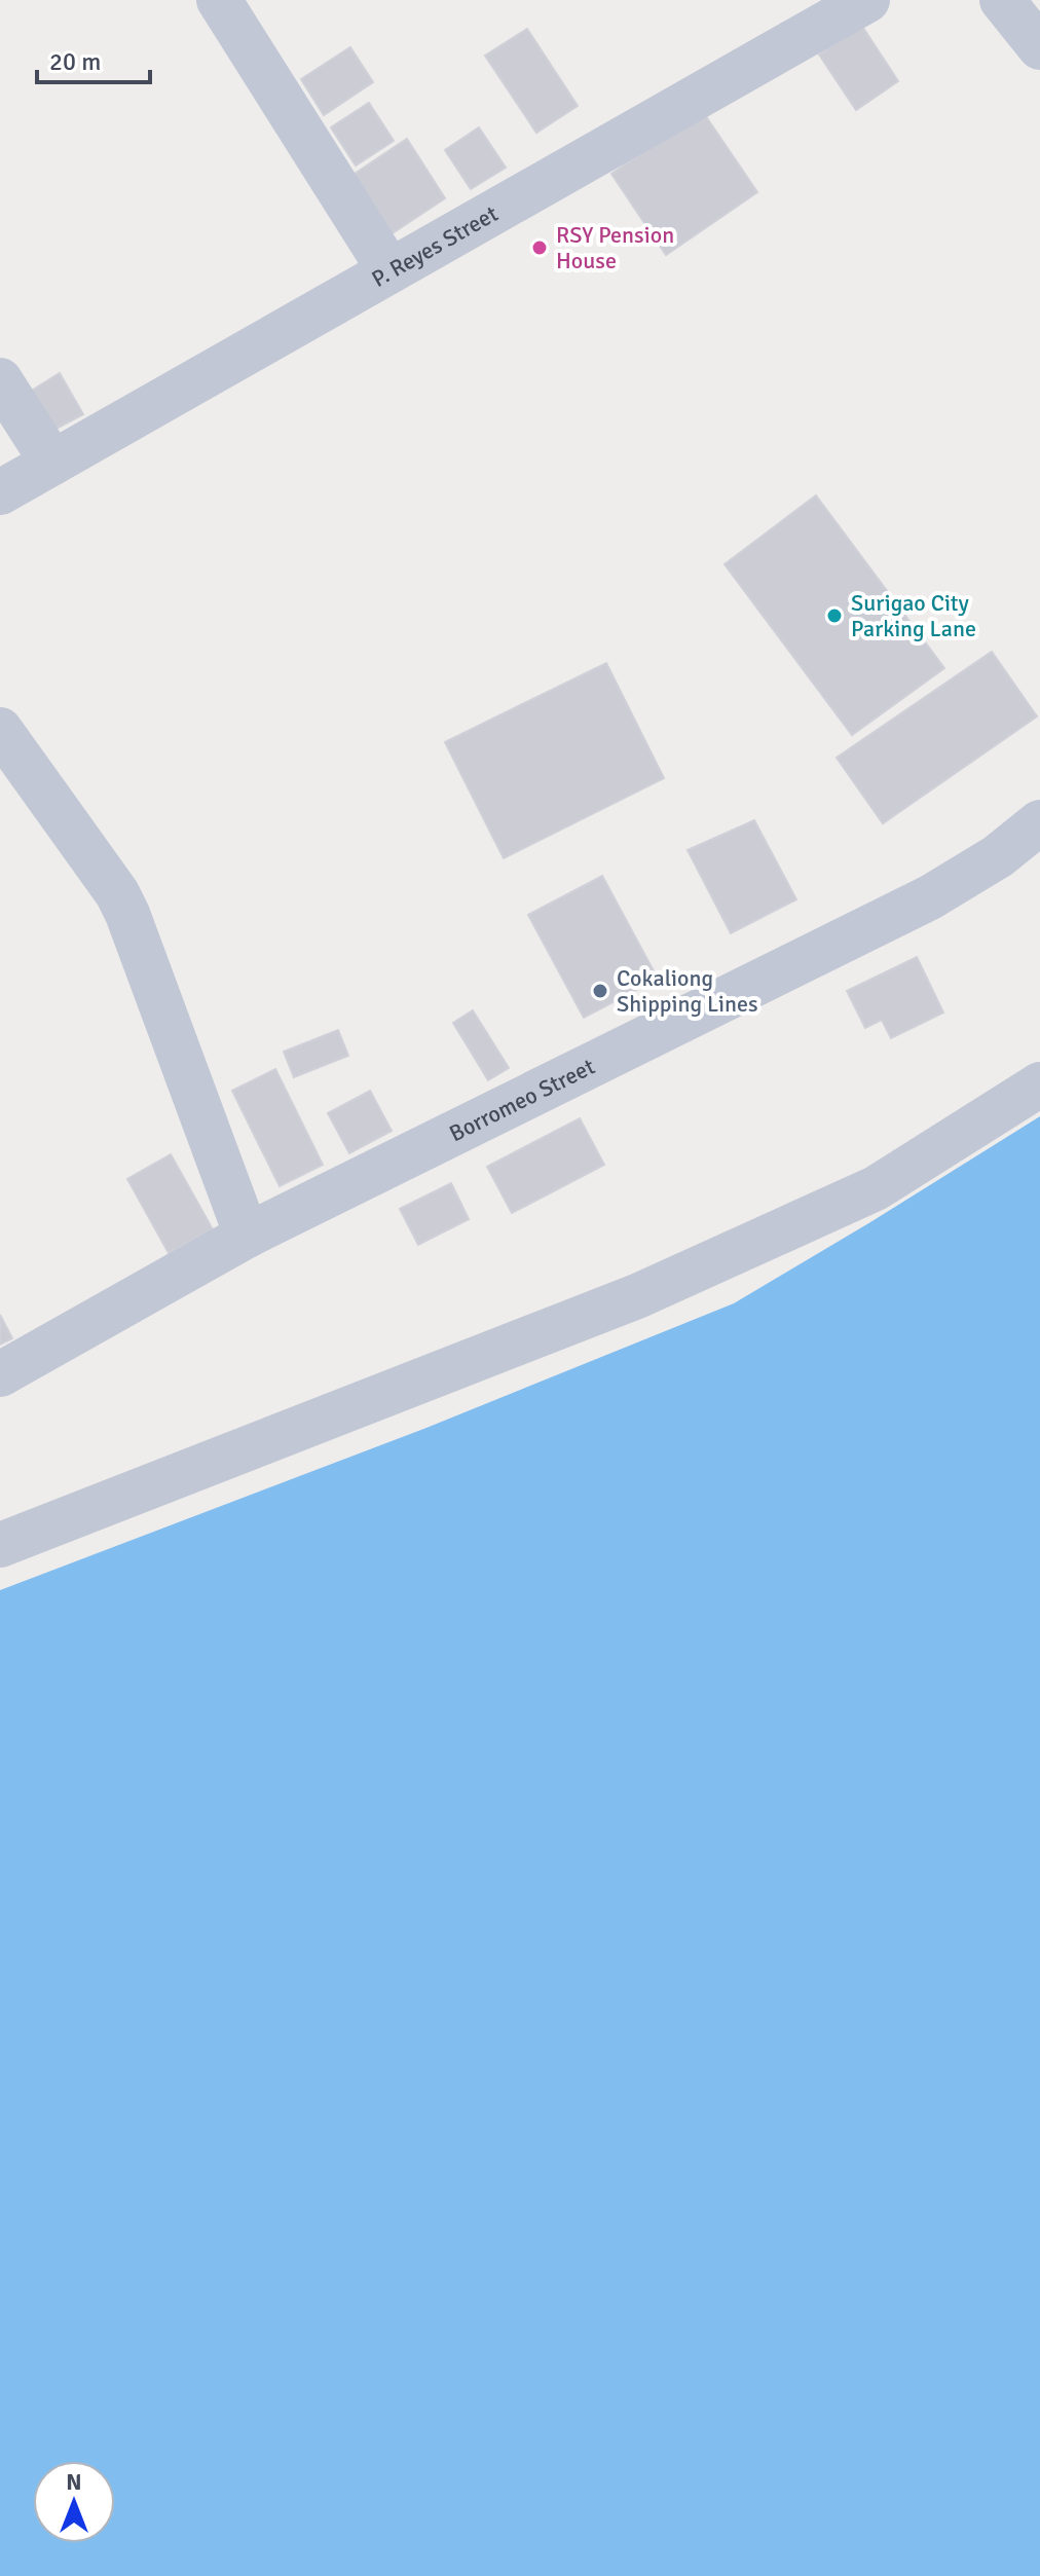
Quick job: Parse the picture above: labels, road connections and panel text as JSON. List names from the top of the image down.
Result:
{
  "streets": {
    "street": ["P. Reyes Street", "Borromeo Street"]
  },
  "places": ["RSY Pension House", "Surigao City Parking Lane", "Cokaliong Shipping Lines"],
  "scale_bar": "20 m",
  "north": "top"
}
